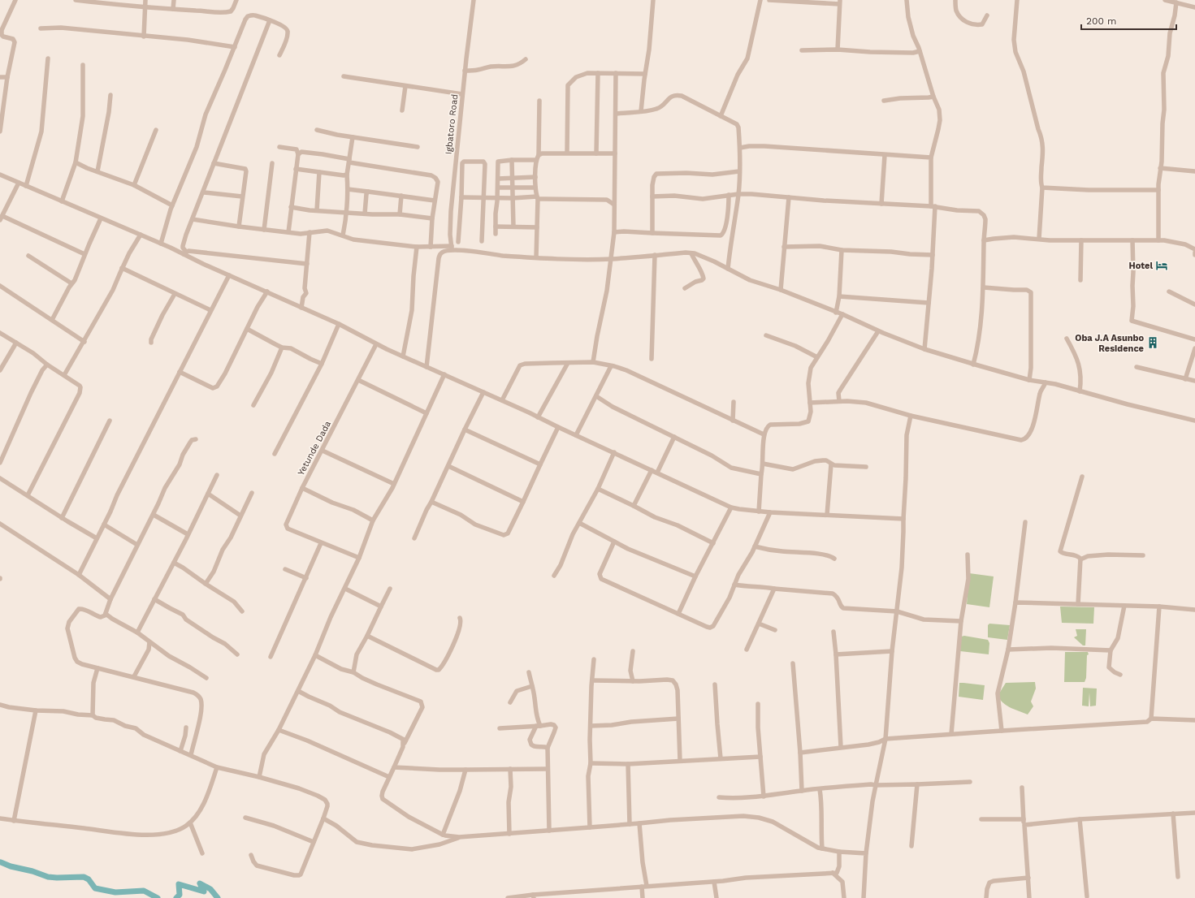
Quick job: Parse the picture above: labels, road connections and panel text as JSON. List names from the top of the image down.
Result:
{
  "streets": {
    "street": ["Igbatoro Road", "Yetunde Dada"]
  },
  "places": {
    "hotel": ["Hotel"],
    "building": ["Oba J.A Asunbo Residence"]
  },
  "scale_bar": "200 m"
}
